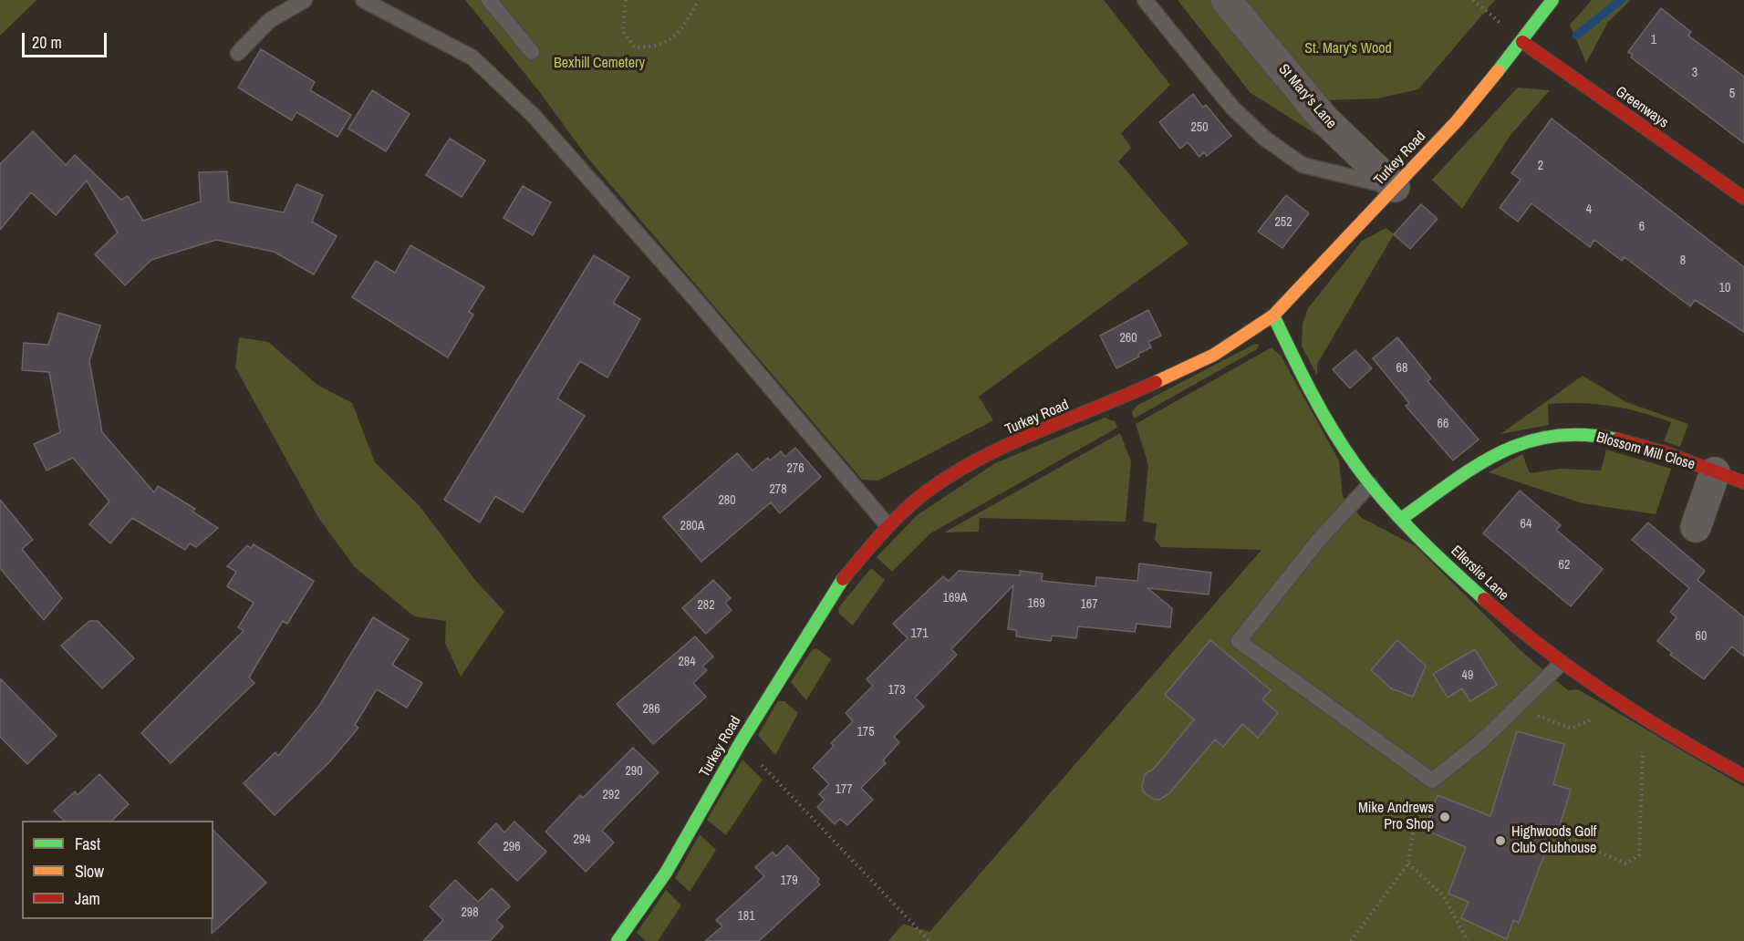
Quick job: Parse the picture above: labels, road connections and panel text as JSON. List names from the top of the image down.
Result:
{
  "streets": {
    "street": [
      "St Mary's Lane",
      "Greenways",
      "Turkey Road",
      "Blossom Mill Close",
      "Ellerslie Lane"
    ]
  },
  "crossings": [
    ["St Mary's Lane", "Turkey Road"],
    ["Greenways", "Turkey Road"],
    ["Turkey Road", "Ellerslie Lane"],
    ["Blossom Mill Close", "Ellerslie Lane"]
  ],
  "parks": ["St. Mary's Wood", "Bexhill Cemetery"],
  "places": ["Mike Andrews Pro Shop", "Highwoods Golf Club Clubhouse"],
  "house_numbers": [
    "1",
    "3",
    "5",
    "250",
    "2",
    "4",
    "252",
    "6",
    "8",
    "10",
    "260",
    "68",
    "66",
    "276",
    "278",
    "280",
    "64",
    "280A",
    "62",
    "169A",
    "169",
    "167",
    "282",
    "171",
    "60",
    "284",
    "49",
    "173",
    "286",
    "175",
    "290",
    "177",
    "292",
    "294",
    "296",
    "179",
    "298",
    "181"
  ],
  "legend": ["Fast", "Slow", "Jam"],
  "scale_bar": "20 m"
}
